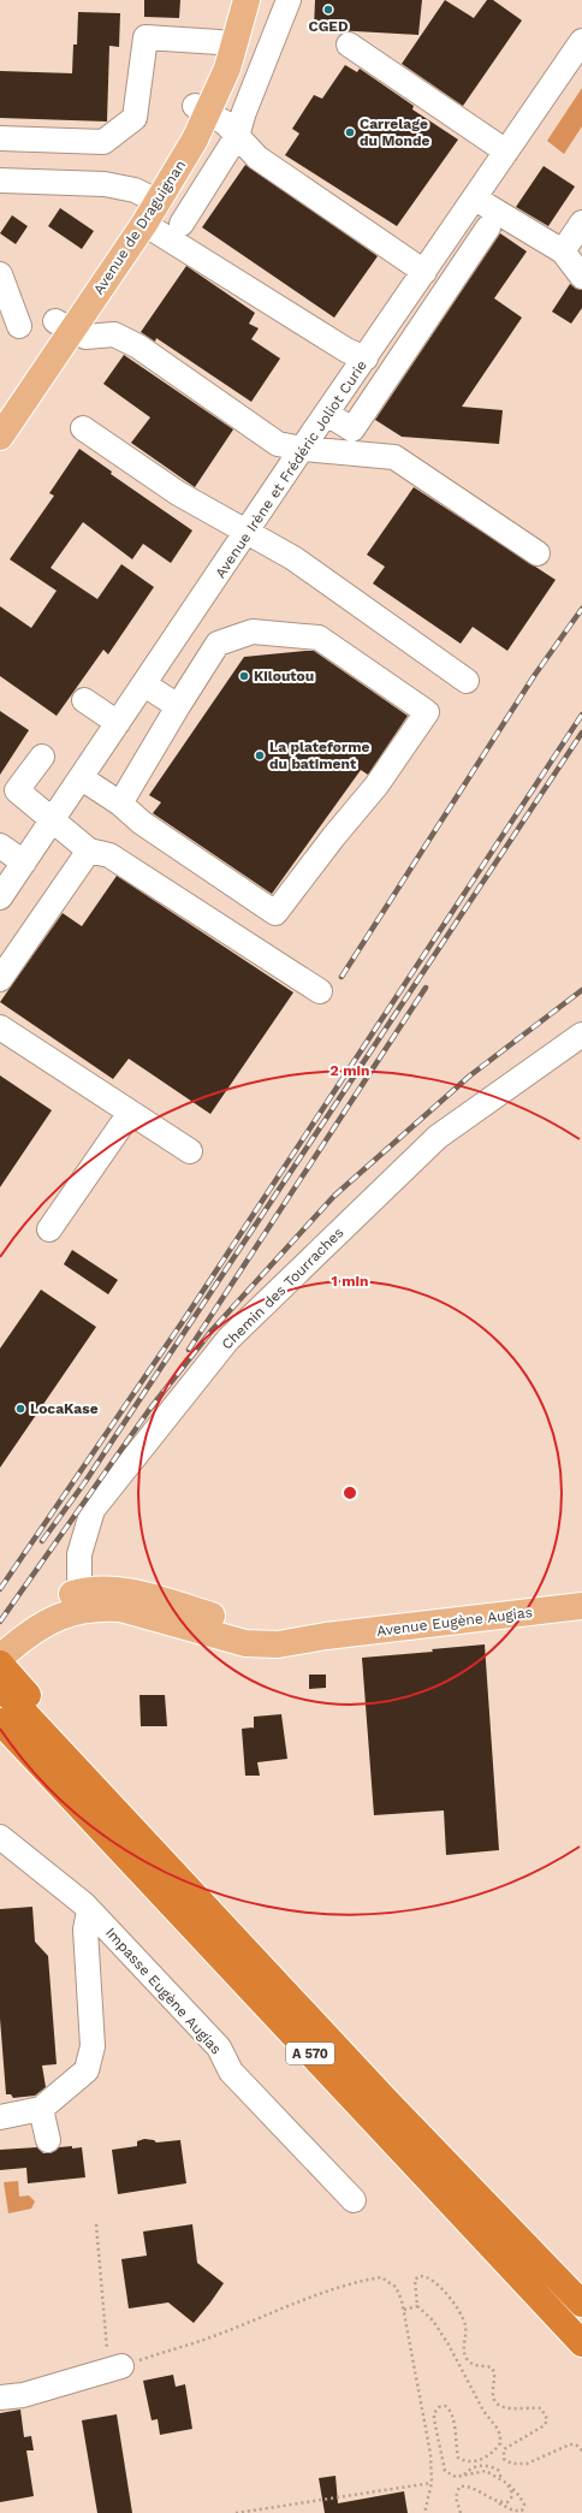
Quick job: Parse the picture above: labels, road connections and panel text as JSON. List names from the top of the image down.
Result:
{
  "streets": {
    "highway": ["A 570"],
    "main road": ["Avenue de Draguignan", "Avenue Eugène Augias"],
    "street": ["Avenue Irène et Frédéric Joliot Curie", "Chemin des Tourraches", "Impasse Eugène Augias"]
  },
  "crossings": [
    ["Chemin des Tourraches", "Avenue Eugène Augias"]
  ],
  "places": [
    "CGED",
    "Carrelage du Monde",
    "Kiloutou",
    "La plateforme du batiment",
    "LocaKase"
  ],
  "rings": ["2 min", "1 min"]
}
